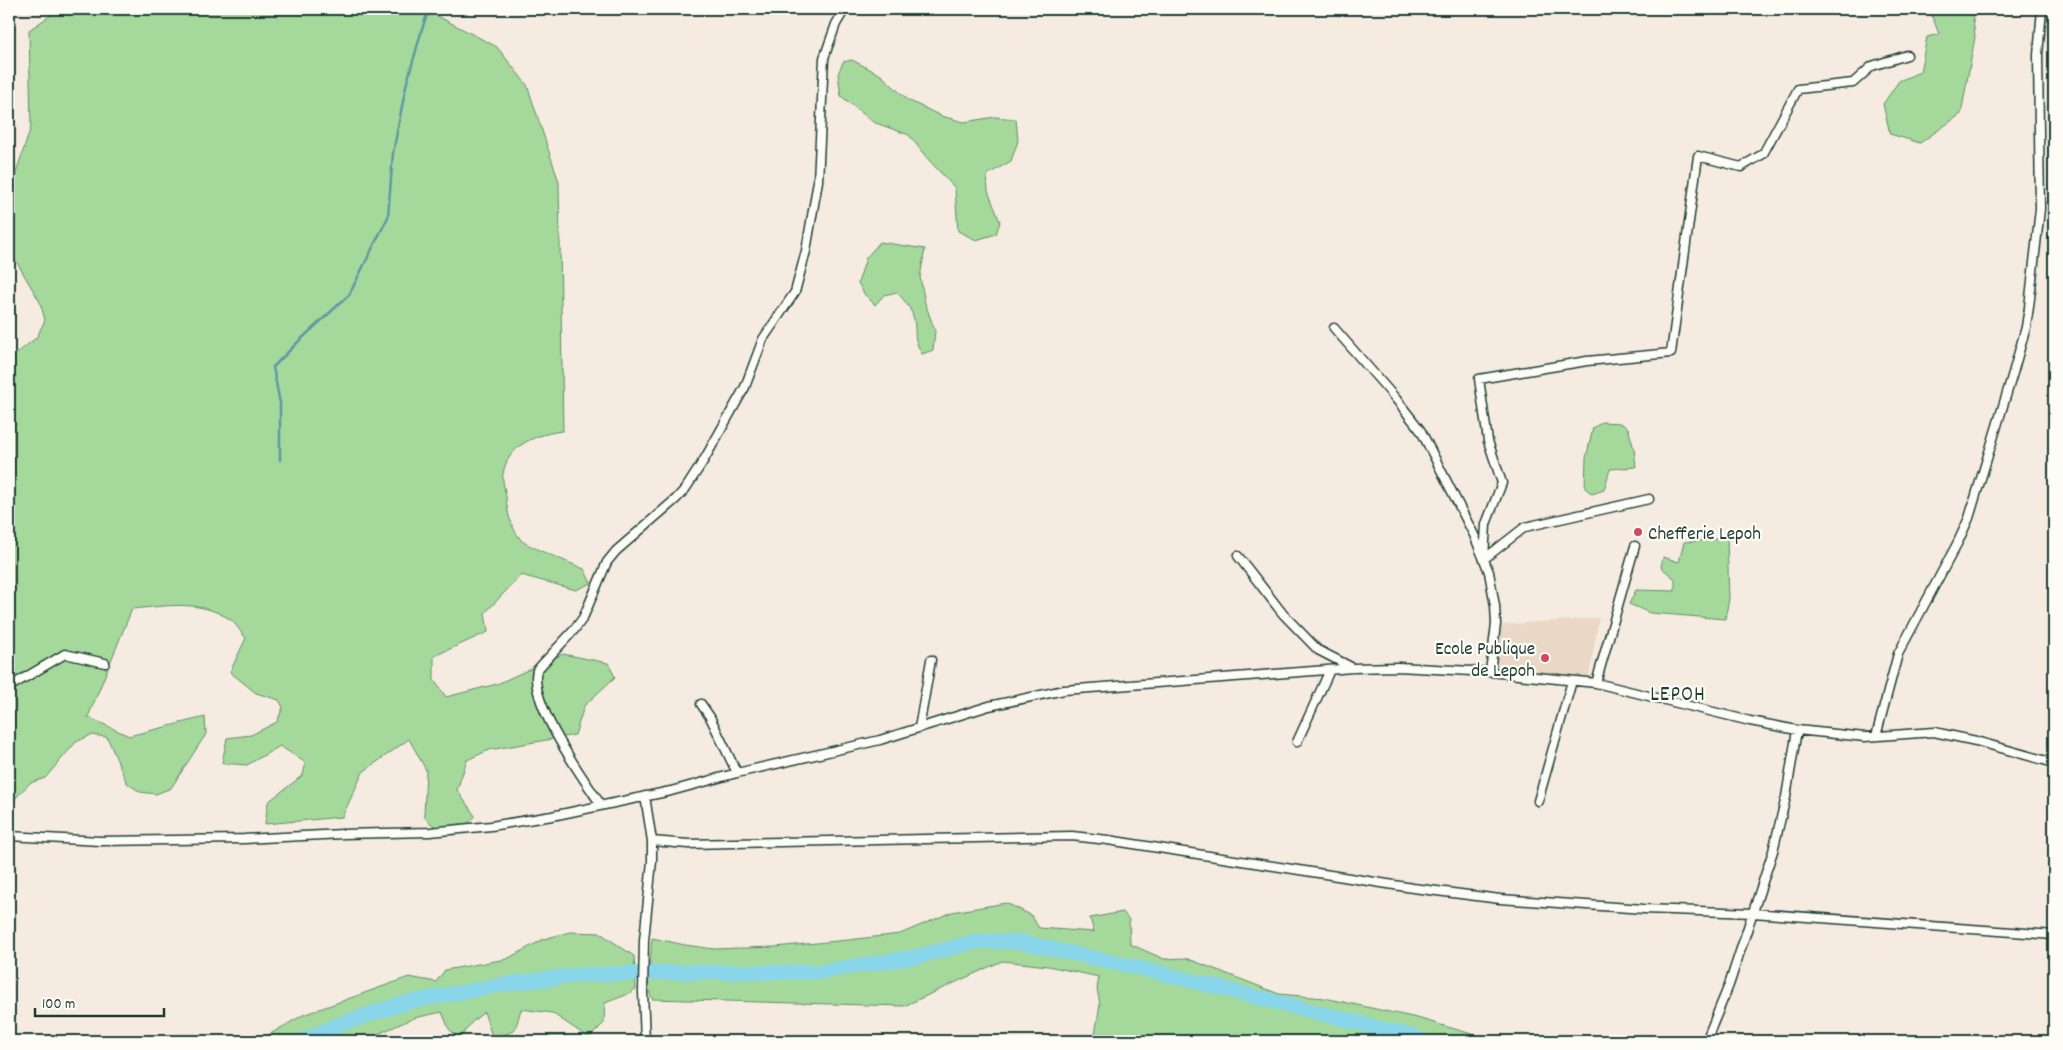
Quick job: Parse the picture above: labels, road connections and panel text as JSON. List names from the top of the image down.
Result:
{
  "districts": ["LEPOH"],
  "places": ["Chefferie Lepoh", "Ecole Publique de Lepoh"],
  "scale_bar": "100 m"
}
